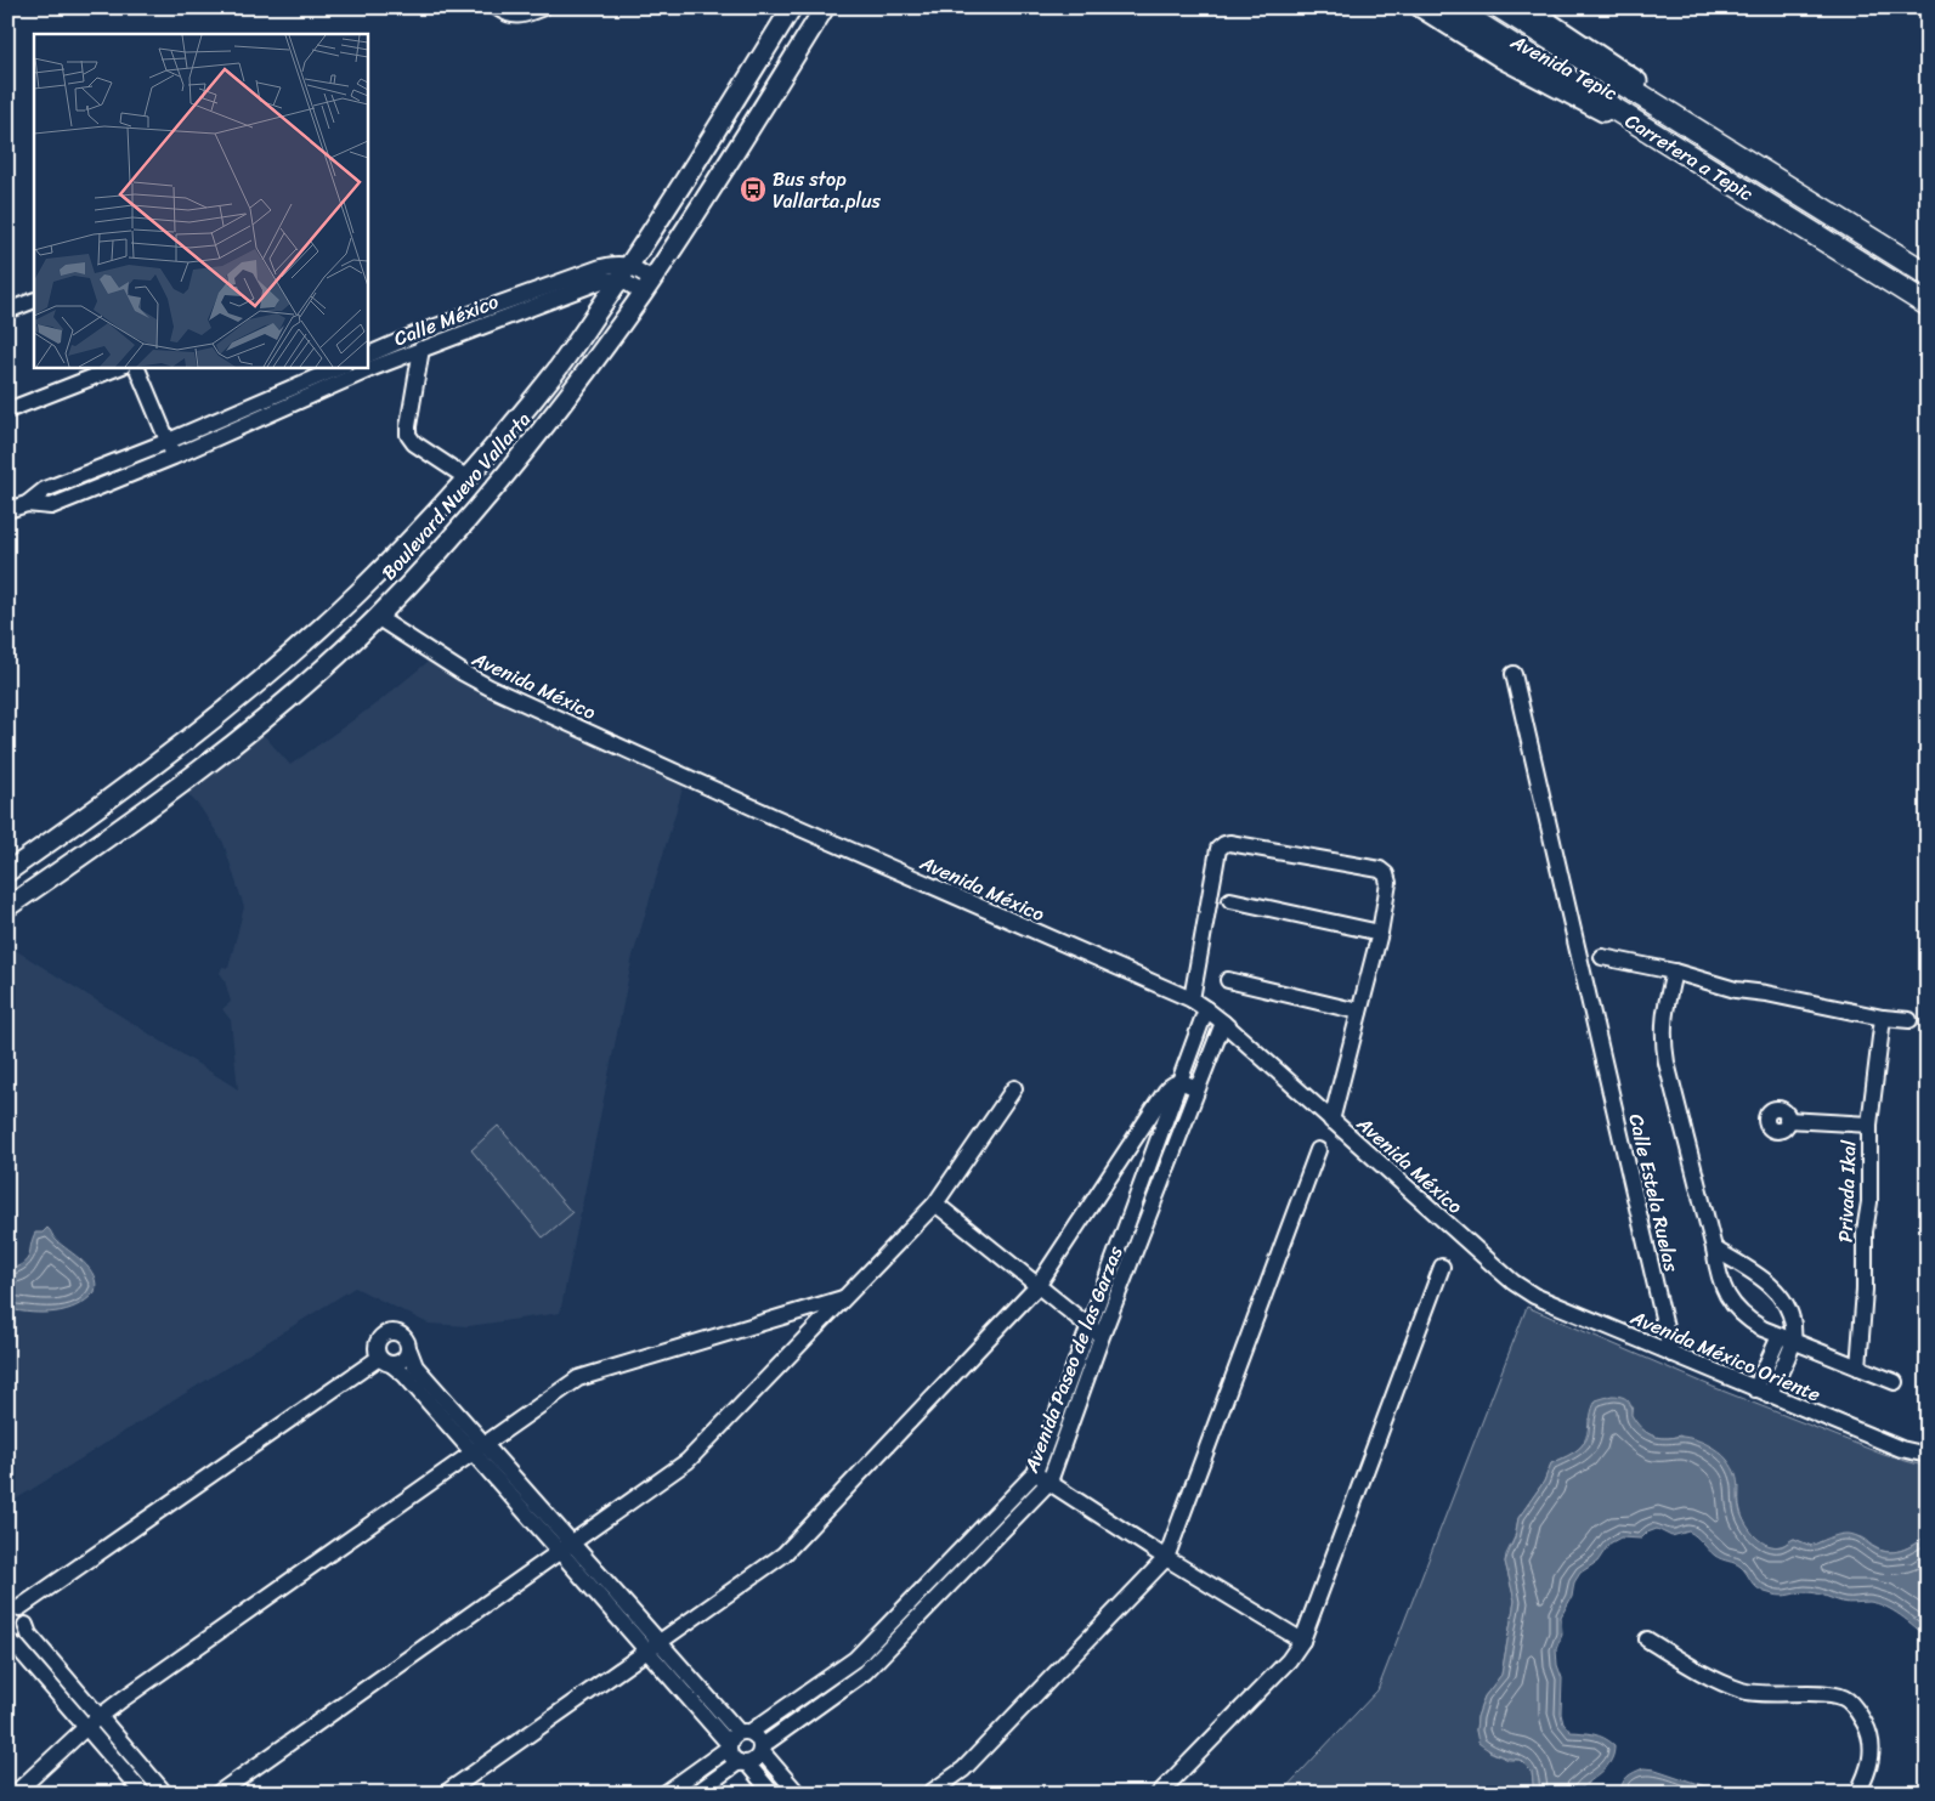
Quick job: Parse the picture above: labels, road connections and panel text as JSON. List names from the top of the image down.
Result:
{
  "streets": {
    "highway": ["Carretera a Tepic"],
    "main road": ["Avenida Tepic", "Boulevard Nuevo Vallarta"],
    "street": [
      "Calle México",
      "Avenida México",
      "Privada Ikal",
      "Calle Estela Ruelas",
      "Avenida México Oriente",
      "Avenida Paseo de las Garzas"
    ]
  },
  "crossings": [
    ["Avenida Tepic", "Carretera a Tepic"],
    ["Calle México", "Boulevard Nuevo Vallarta"],
    ["Boulevard Nuevo Vallarta", "Avenida México"],
    ["Avenida México", "Avenida México Oriente"],
    ["Avenida México", "Avenida Paseo de las Garzas"],
    ["Calle Estela Ruelas", "Avenida México Oriente"]
  ],
  "places": {
    "bus stop": ["Bus stop Vallarta.plus"]
  }
}
